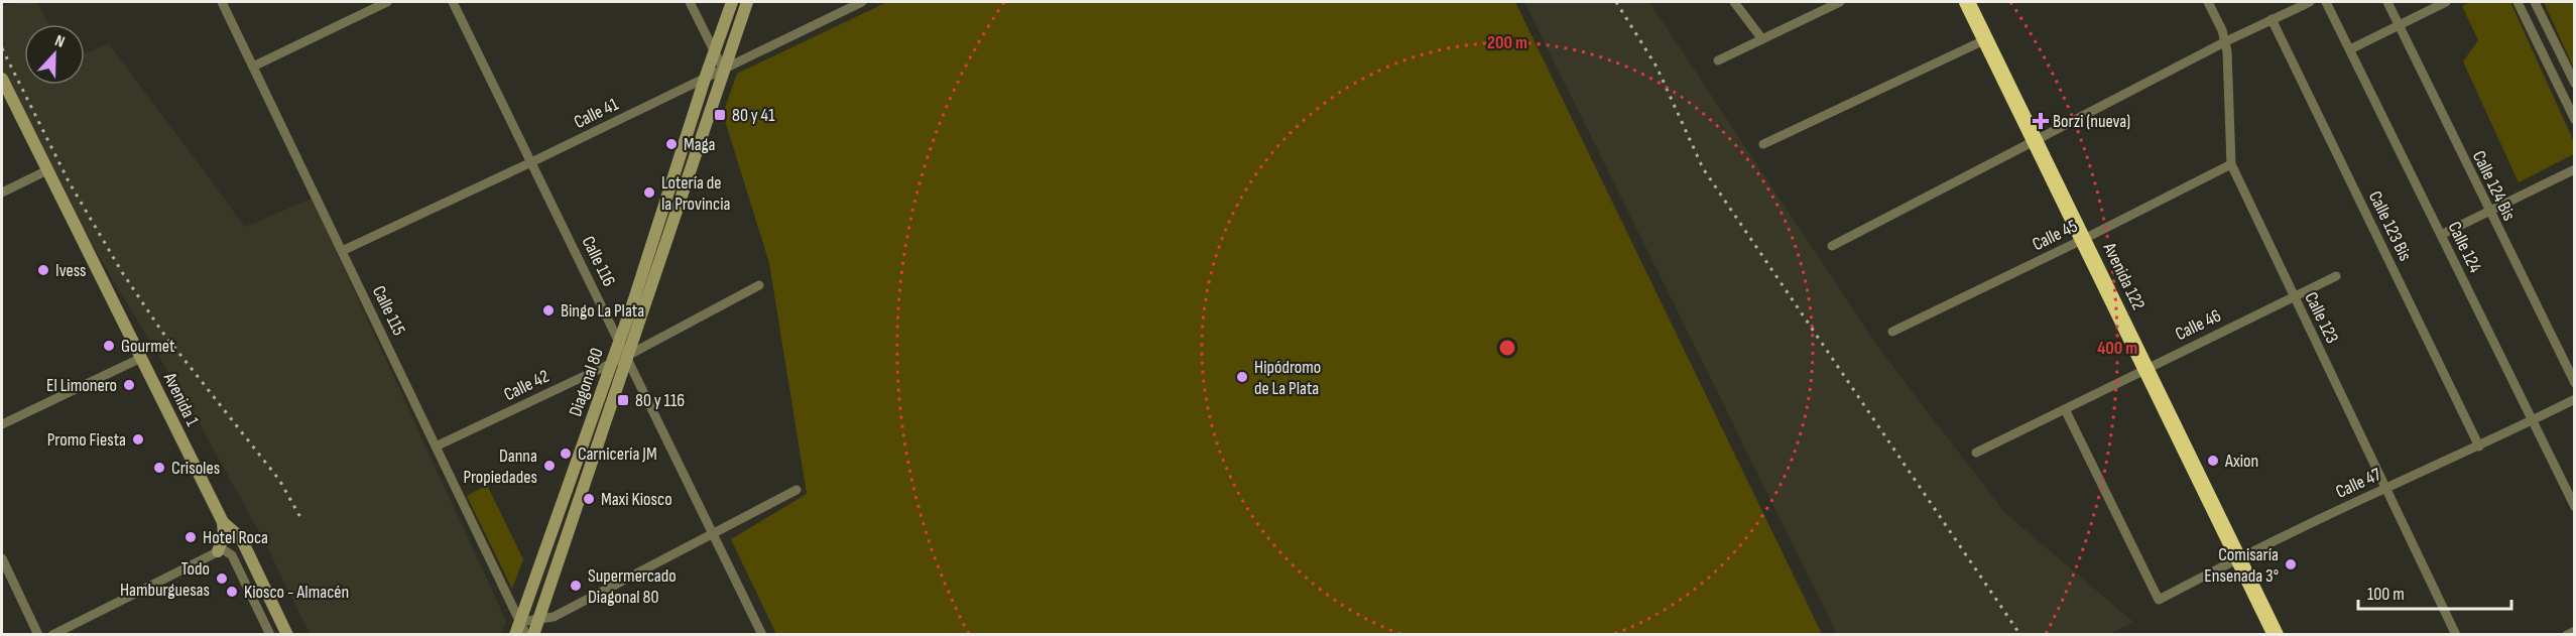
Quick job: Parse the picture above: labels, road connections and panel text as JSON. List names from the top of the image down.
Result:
{
  "streets": {
    "highway": ["Avenida 122"],
    "main road": ["Diagonal 80", "Avenida 1"],
    "street": [
      "Calle 41",
      "Calle 124 Bis",
      "Calle 123 Bis",
      "Calle 45",
      "Calle 124",
      "Calle 116",
      "Calle 115",
      "Calle 123",
      "Calle 46",
      "Calle 42",
      "Calle 47"
    ]
  },
  "crossings": [
    ["Calle 41", "Calle 116"],
    ["Calle 41", "Calle 115"],
    ["Calle 41", "Diagonal 80"],
    ["Calle 123 Bis", "Calle 47"],
    ["Calle 45", "Avenida 122"],
    ["Calle 45", "Calle 123"],
    ["Calle 124", "Calle 47"],
    ["Calle 116", "Diagonal 80"],
    ["Calle 116", "Calle 42"],
    ["Avenida 122", "Calle 46"],
    ["Avenida 122", "Calle 47"],
    ["Calle 115", "Diagonal 80"],
    ["Calle 115", "Calle 42"],
    ["Calle 123", "Calle 46"],
    ["Calle 123", "Calle 47"],
    ["Calle 46", "Calle 47"],
    ["Diagonal 80", "Calle 42"]
  ],
  "places": {
    "transit": ["80 y 41", "80 y 116"],
    "health": ["Borzi (nueva)"],
    "other": [
      "Maga",
      "Lotería de la Provincia",
      "Ivess",
      "Bingo La Plata",
      "Gourmet",
      "Hipódromo de La Plata",
      "El Limonero",
      "Promo Fiesta",
      "Carnicería JM",
      "Axion",
      "Danna Propiedades",
      "Crisoles",
      "Maxi Kiosco",
      "Hotel Roca",
      "Comisaría Ensenada 3°",
      "Todo Hamburguesas",
      "Supermercado Diagonal 80",
      "Kiosco - Almacén"
    ]
  },
  "scale_bar": "100 m",
  "north": "top",
  "rings": ["200 m", "400 m"]
}
